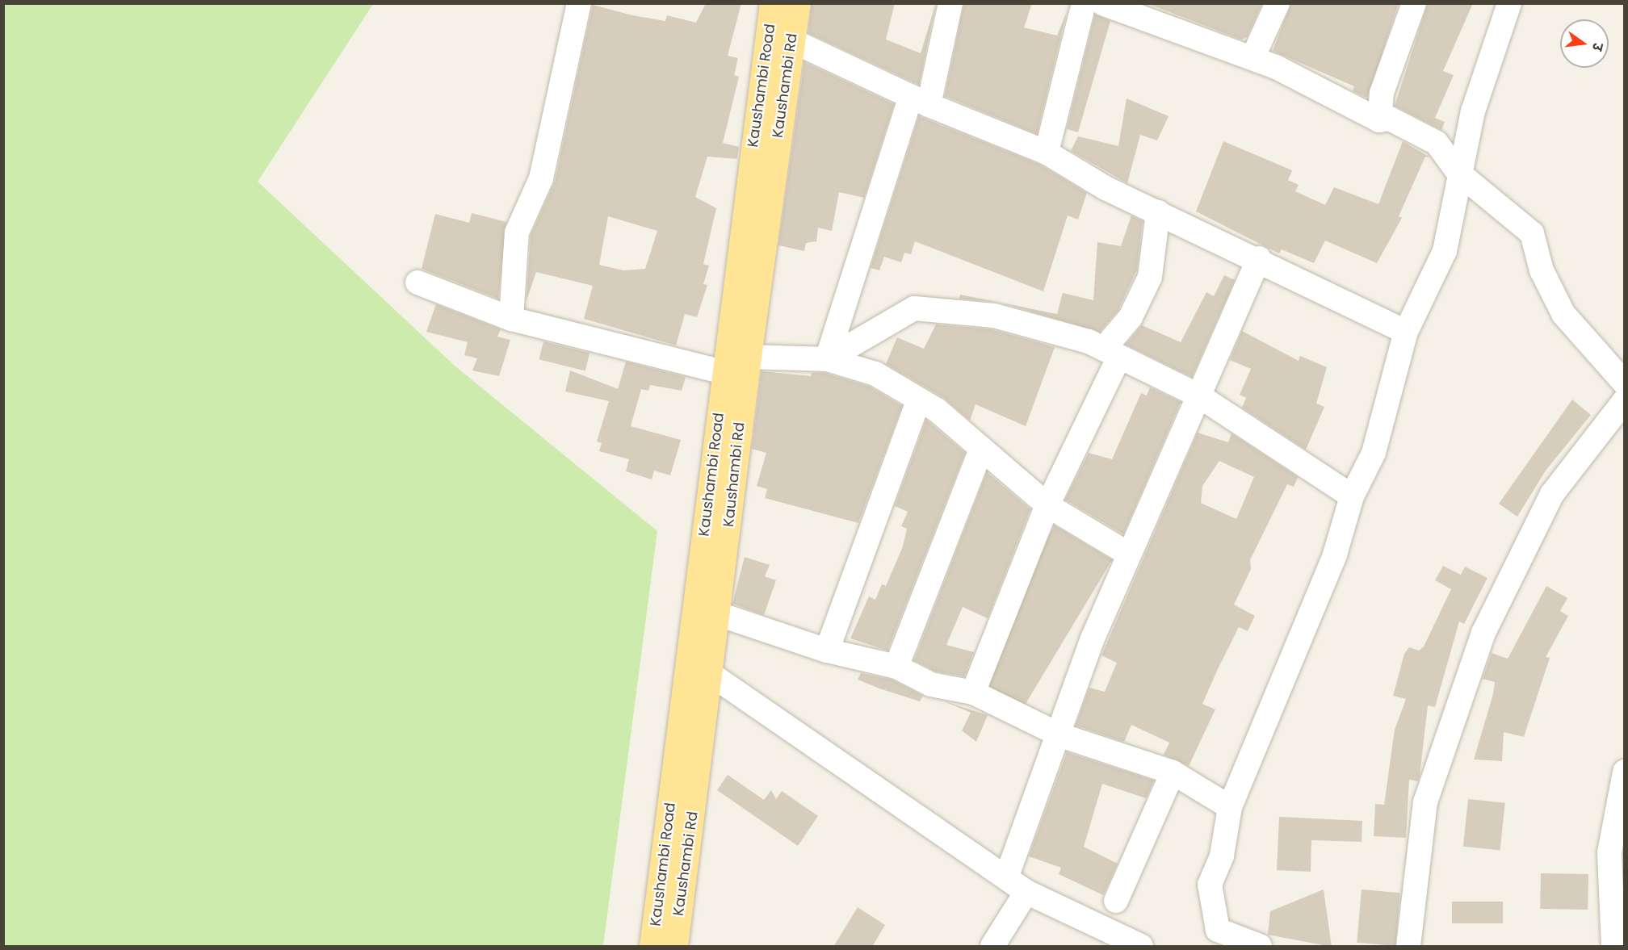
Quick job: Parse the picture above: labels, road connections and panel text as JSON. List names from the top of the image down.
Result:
{
  "streets": {
    "main road": ["Kaushambi Road", "Kaushambi Rd"]
  },
  "north": "right"
}
